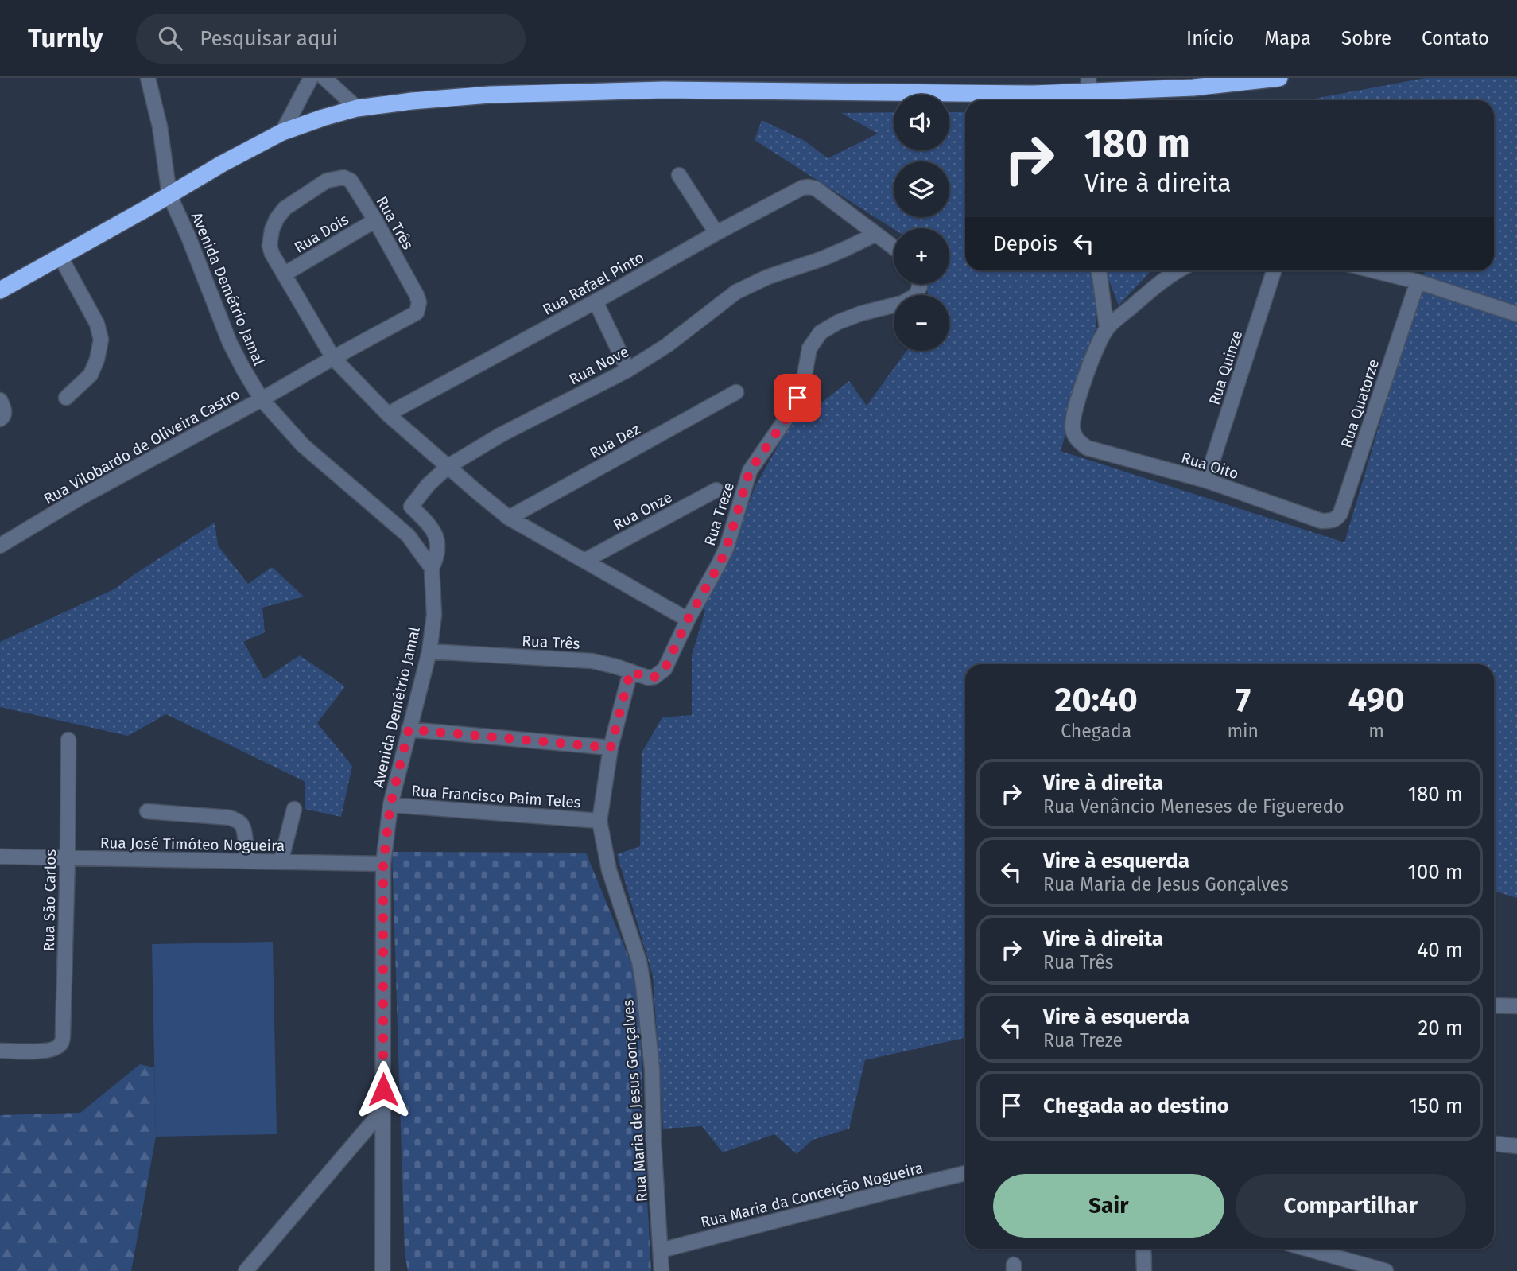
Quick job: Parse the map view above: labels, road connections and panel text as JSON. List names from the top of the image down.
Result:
{
  "streets": {
    "street": [
      "Rua Três",
      "Rua Dois",
      "Rua Rafael Pinto",
      "Avenida Demétrio Jamal",
      "Rua Nove",
      "Rua Quinze",
      "Rua Quatorze",
      "Rua Dez",
      "Rua Vilobardo de Oliveira Castro",
      "Rua Oito",
      "Rua Onze",
      "Rua Treze",
      "Rua Francisco Paim Teles",
      "Rua José Timóteo Nogueira",
      "Rua São Carlos",
      "Rua Maria de Jesus Gonçalves",
      "Rua Maria da Conceição Nogueira"
    ]
  },
  "crossings": [
    ["Rua Três", "Rua Dois"],
    ["Rua Três", "Avenida Demétrio Jamal"],
    ["Rua Três", "Rua Vilobardo de Oliveira Castro"],
    ["Rua Três", "Rua Treze"],
    ["Rua Três", "Rua Maria de Jesus Gonçalves"],
    ["Rua Rafael Pinto", "Rua Nove"],
    ["Avenida Demétrio Jamal", "Rua Nove"],
    ["Avenida Demétrio Jamal", "Rua Vilobardo de Oliveira Castro"],
    ["Avenida Demétrio Jamal", "Rua Francisco Paim Teles"],
    ["Avenida Demétrio Jamal", "Rua José Timóteo Nogueira"],
    ["Rua Quinze", "Rua Oito"],
    ["Rua Quatorze", "Rua Oito"],
    ["Rua Francisco Paim Teles", "Rua Maria de Jesus Gonçalves"],
    ["Rua José Timóteo Nogueira", "Rua São Carlos"],
    ["Rua Maria de Jesus Gonçalves", "Rua Maria da Conceição Nogueira"]
  ],
  "page": {
    "header": "Turnly",
    "search": "Pesquisar aqui",
    "nav": [
      "Início",
      "Mapa",
      "Sobre",
      "Contato"
    ],
    "map_buttons": ["+", "−"],
    "turn": ["180 m", "Vire à direita"],
    "then": "Depois",
    "eta": [
      "20:40",
      "Chegada",
      "7",
      "min",
      "490",
      "m"
    ],
    "list": [
      {
        "name": "Vire à direita",
        "note": "Rua Venâncio Meneses de Figueredo",
        "value": "180 m"
      },
      {
        "name": "Vire à esquerda",
        "note": "Rua Maria de Jesus Gonçalves",
        "value": "100 m"
      },
      {
        "name": "Vire à direita",
        "note": "Rua Três",
        "value": "40 m"
      },
      {
        "name": "Vire à esquerda",
        "note": "Rua Treze",
        "value": "20 m"
      },
      {
        "name": "Chegada ao destino",
        "value": "150 m"
      }
    ],
    "buttons": ["Sair", "Compartilhar"]
  }
}
